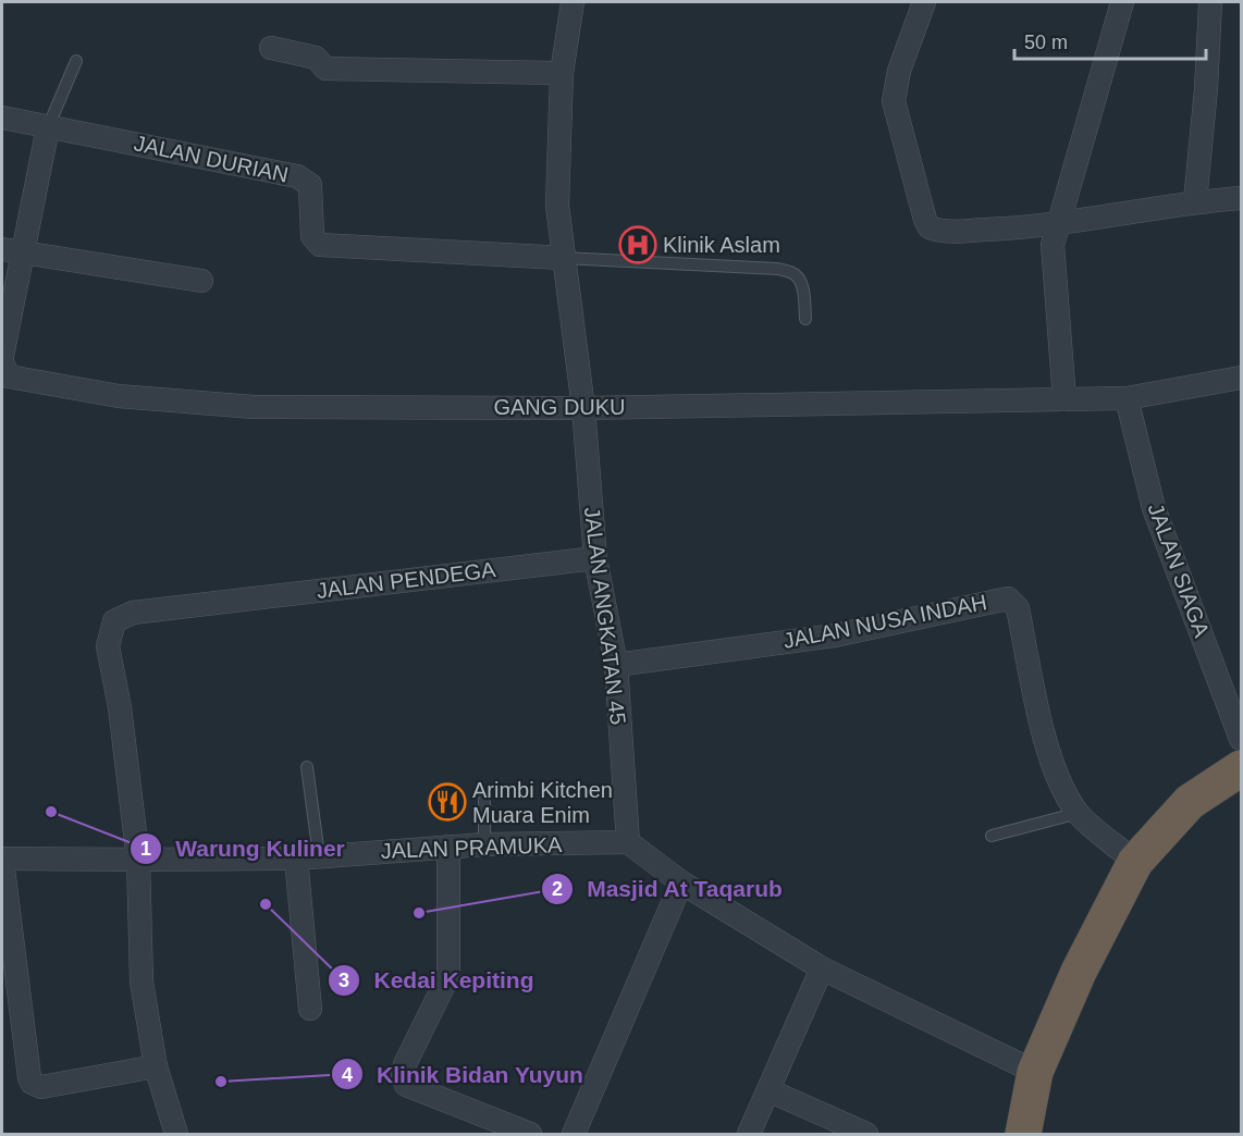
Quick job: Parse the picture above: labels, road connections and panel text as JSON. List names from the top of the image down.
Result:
{
  "streets": {
    "street": [
      "JALAN DURIAN",
      "GANG DUKU",
      "JALAN SIAGA",
      "JALAN PENDEGA",
      "JALAN ANGKATAN 45",
      "JALAN NUSA INDAH",
      "JALAN PRAMUKA"
    ]
  },
  "crossings": [
    ["JALAN DURIAN", "JALAN ANGKATAN 45"],
    ["GANG DUKU", "JALAN SIAGA"],
    ["GANG DUKU", "JALAN ANGKATAN 45"],
    ["JALAN PENDEGA", "JALAN ANGKATAN 45"],
    ["JALAN PENDEGA", "JALAN PRAMUKA"],
    ["JALAN ANGKATAN 45", "JALAN NUSA INDAH"],
    ["JALAN ANGKATAN 45", "JALAN PRAMUKA"]
  ],
  "places": {
    "hospital": ["Klinik Aslam"],
    "restaurant": ["Arimbi Kitchen Muara Enim"],
    "other": [
      "Warung Kuliner",
      "Kedai Kepiting",
      "Masjid At Taqarub",
      "Klinik Bidan Yuyun"
    ]
  },
  "scale_bar": "50 m"
}
